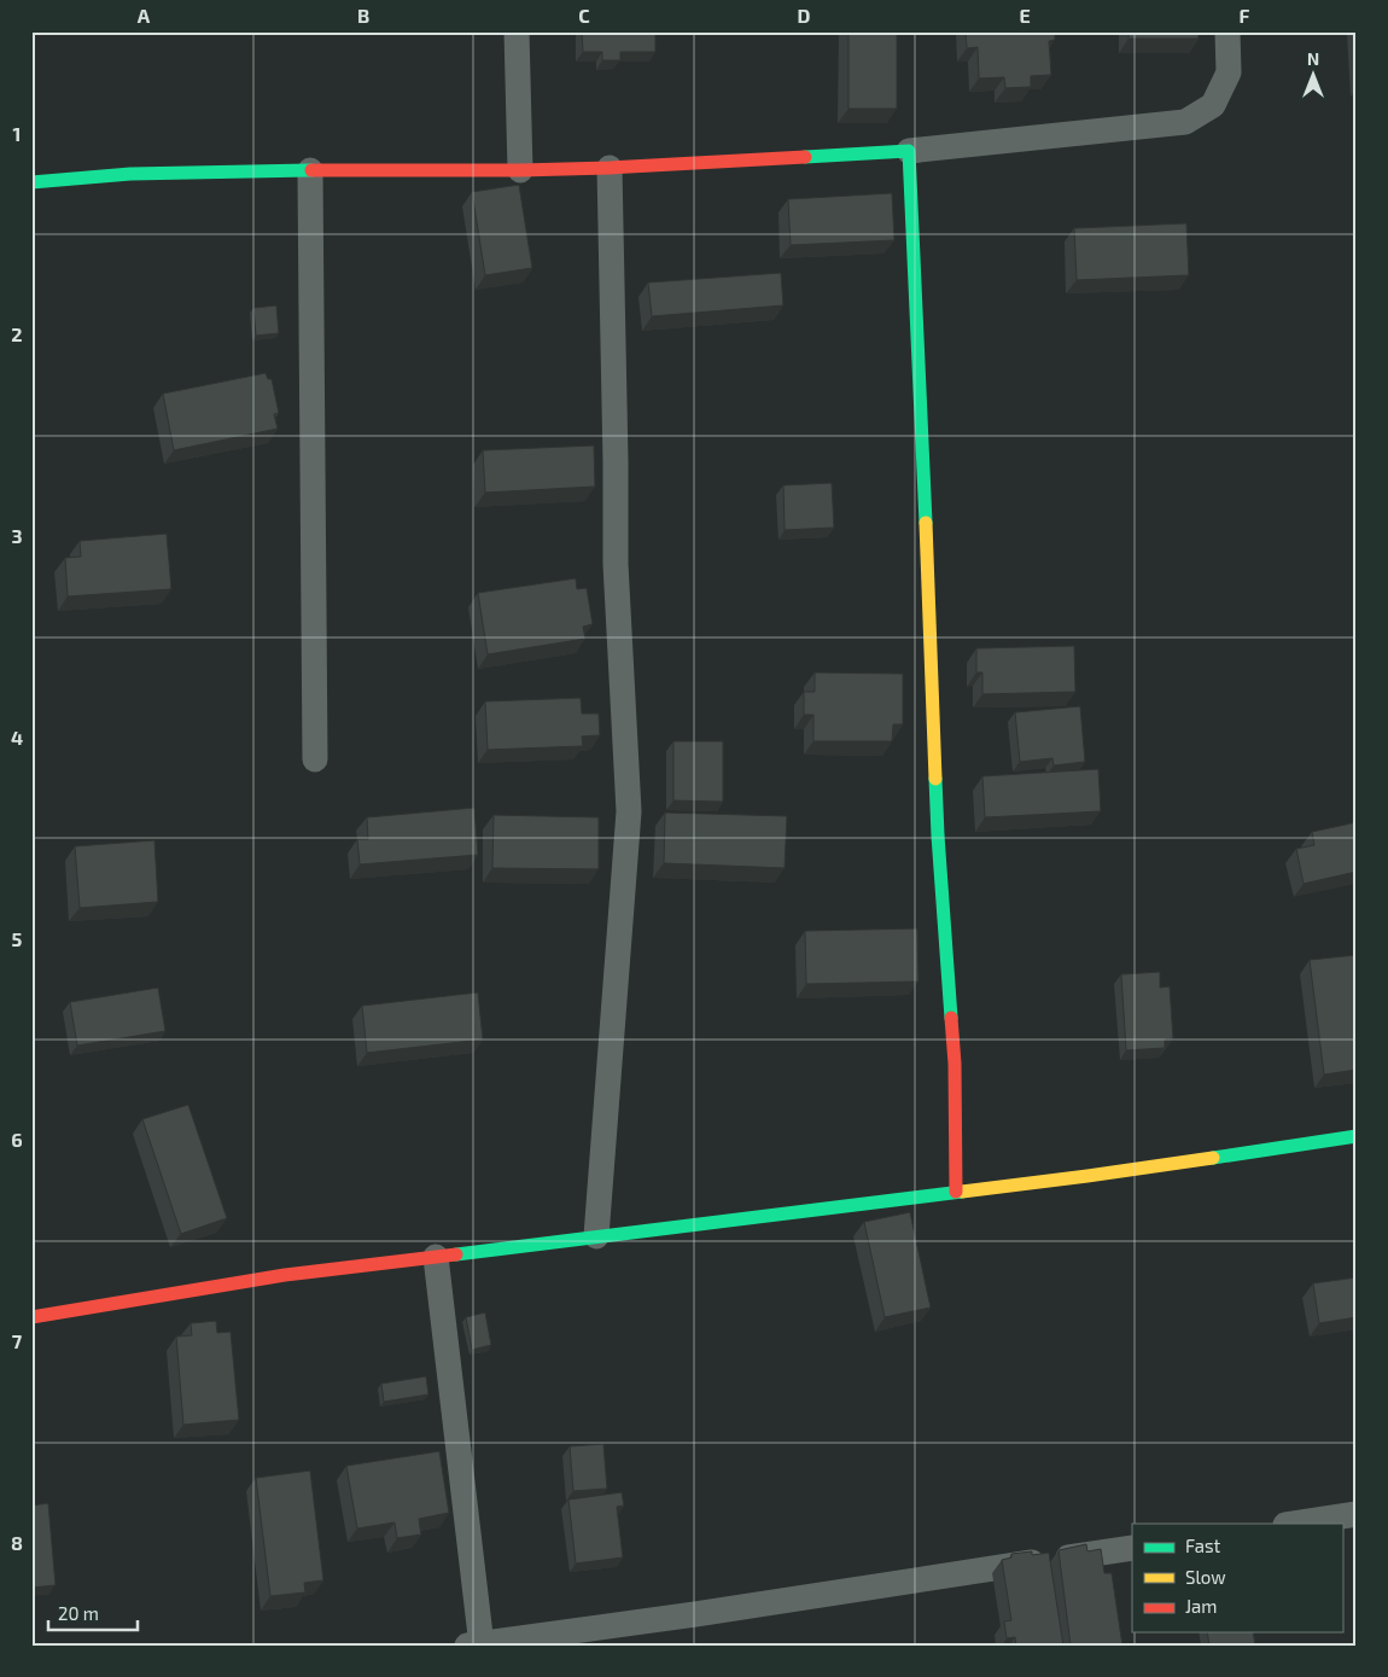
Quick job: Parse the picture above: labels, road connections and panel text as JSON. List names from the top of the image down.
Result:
{
  "legend": ["Fast", "Slow", "Jam"],
  "scale_bar": "20 m",
  "north": "top",
  "grid": {
    "columns": [
      "A",
      "B",
      "C",
      "D",
      "E",
      "F"
    ],
    "rows": [
      "1",
      "2",
      "3",
      "4",
      "5",
      "6",
      "7",
      "8"
    ]
  }
}
